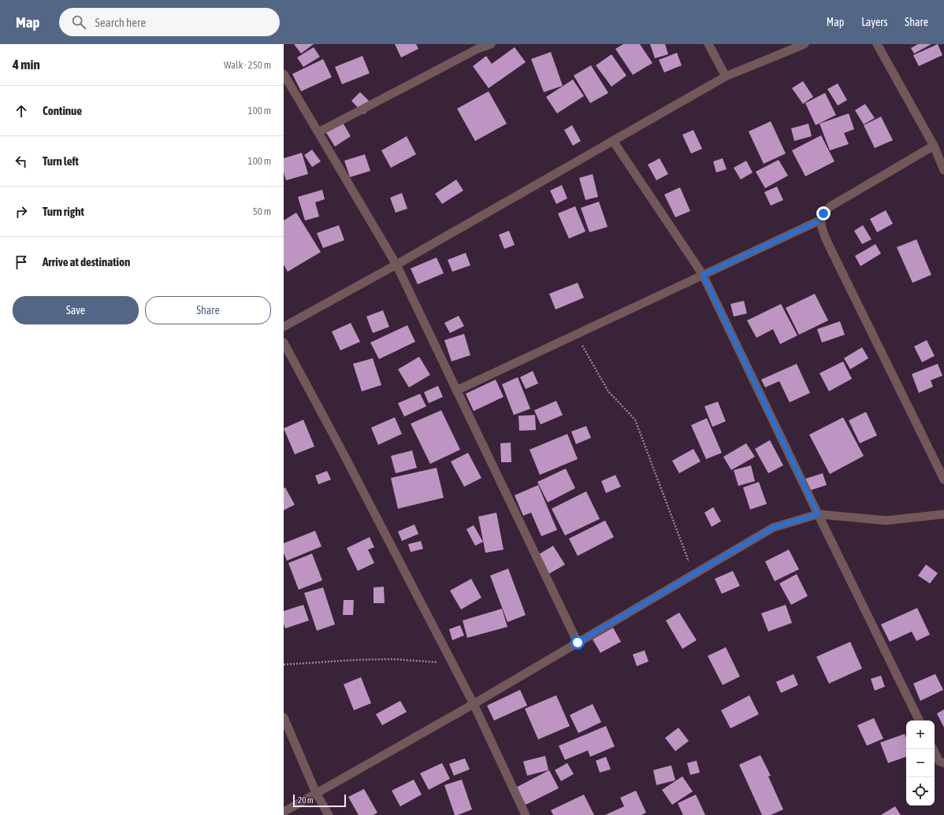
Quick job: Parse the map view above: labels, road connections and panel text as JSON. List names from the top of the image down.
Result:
{
  "scale_bar": "20 m",
  "page": {
    "header": "Map",
    "search": "Search here",
    "nav": ["Map", "Layers", "Share"],
    "heading": ["4 min", "Walk · 250 m"],
    "list": [
      ["Continue", "100 m"],
      ["Turn left", "100 m"],
      ["Turn right", "50 m"],
      "Arrive at destination"
    ],
    "buttons": ["Save", "Share"],
    "map_buttons": ["+", "−"],
    "scale": "20 m"
  }
}
